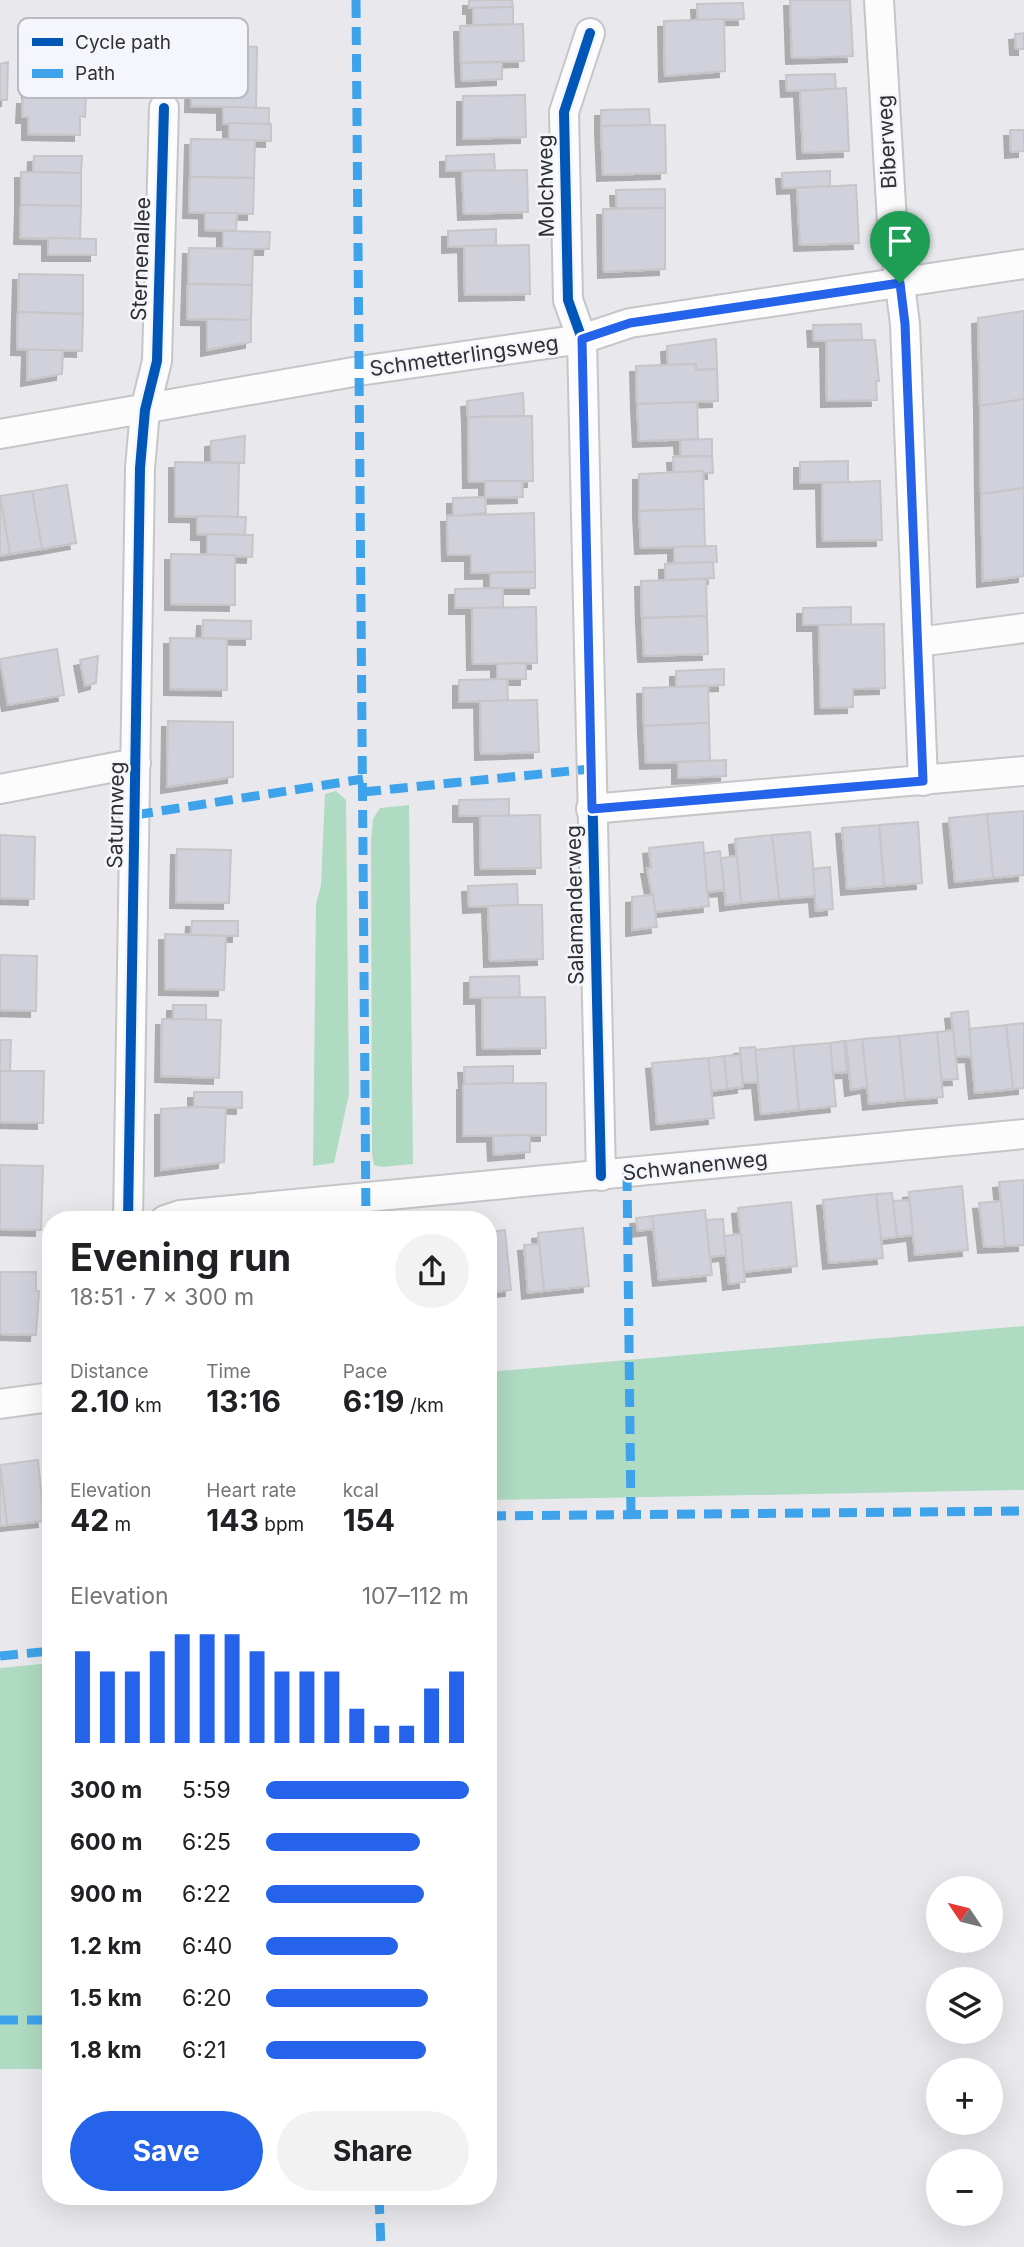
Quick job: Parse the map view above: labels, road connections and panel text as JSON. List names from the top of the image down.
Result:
{
  "streets": {
    "street": [
      "Biberweg",
      "Molchweg",
      "Sternenallee",
      "Schmetterlingsweg",
      "Saturnweg",
      "Salamanderweg",
      "Schwanenweg"
    ]
  },
  "crossings": [
    ["Biberweg", "Schmetterlingsweg"],
    ["Molchweg", "Schmetterlingsweg"],
    ["Molchweg", "Salamanderweg"],
    ["Sternenallee", "Schmetterlingsweg"],
    ["Sternenallee", "Saturnweg"],
    ["Schmetterlingsweg", "Saturnweg"],
    ["Schmetterlingsweg", "Salamanderweg"],
    ["Salamanderweg", "Schwanenweg"]
  ],
  "legend": ["Cycle path", "Path"],
  "north": "top left",
  "page": {
    "heading": ["Evening run", "18:51 · 7 × 300 m"],
    "stats": [
      ["Distance", "2.10 km"],
      ["Time", "13:16"],
      ["Pace", "6:19 /km"],
      ["Elevation", "42 m"],
      ["Heart rate", "143 bpm"],
      ["kcal", "154"]
    ],
    "chart": ["Elevation", "107–112 m"],
    "list": [
      {
        "name": "300 m",
        "note": "5:59"
      },
      {
        "name": "600 m",
        "note": "6:25"
      },
      {
        "name": "900 m",
        "note": "6:22"
      },
      {
        "name": "1.2 km",
        "note": "6:40"
      },
      {
        "name": "1.5 km",
        "note": "6:20"
      },
      {
        "name": "1.8 km",
        "note": "6:21"
      }
    ],
    "map_buttons": ["+", "−"],
    "buttons": ["Save", "Share"]
  }
}
